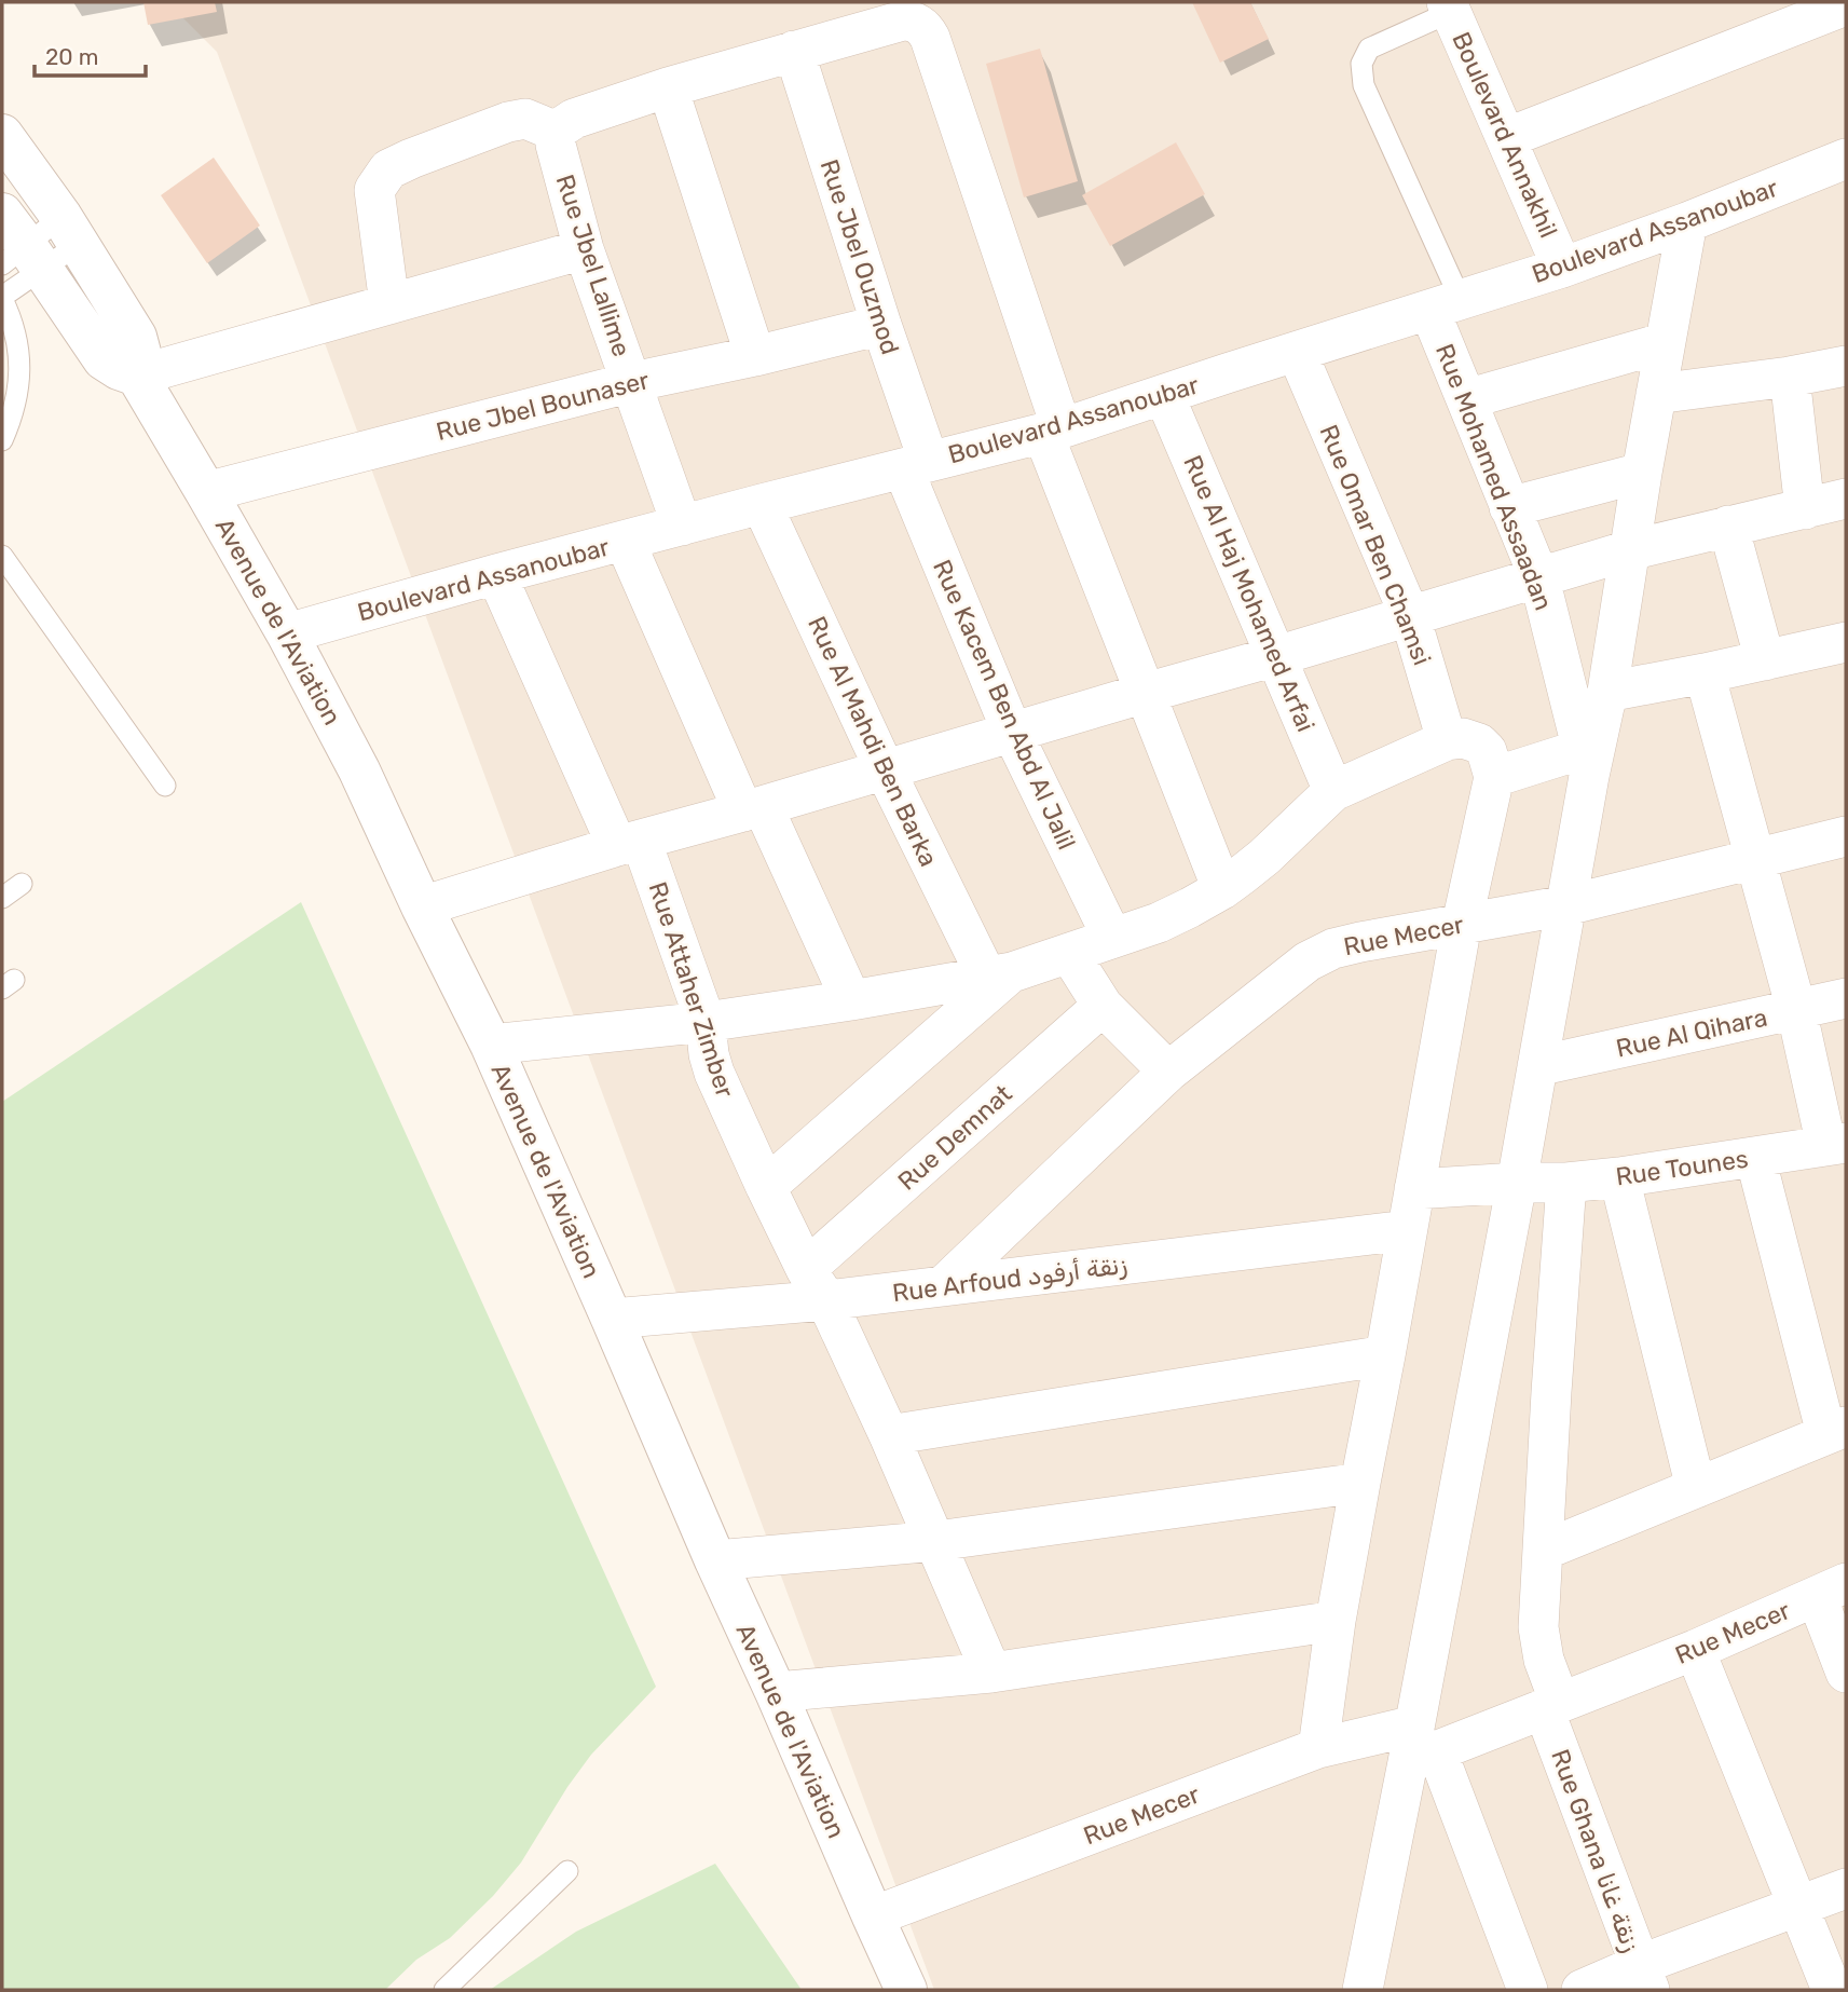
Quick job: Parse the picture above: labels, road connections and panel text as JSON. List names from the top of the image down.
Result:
{
  "streets": {
    "street": [
      "Boulevard Annakhil",
      "Boulevard Assanoubar",
      "Rue Jbel Ouzmod",
      "Rue Jbel Lallime",
      "Rue Jbel Bounaser",
      "Rue Mohamed Assaadan",
      "Rue Omar Ben Chamsi",
      "Rue Al Haj Mohamed Arfai",
      "Avenue de l'Aviation",
      "Rue Kacem Ben Abd Al Jalil",
      "Rue Al Mahdi Ben Barka",
      "Rue Mecer",
      "Rue Attaher Zimber",
      "Rue Al Qihara",
      "Rue Demnat",
      "Rue Tounes",
      "Rue Arfoud زنقة أرفود",
      "Rue Ghana زنقة غانا"
    ]
  },
  "crossings": [
    ["Boulevard Annakhil", "Boulevard Assanoubar"],
    ["Boulevard Assanoubar", "Rue Jbel Ouzmod"],
    ["Boulevard Assanoubar", "Rue Jbel Lallime"],
    ["Boulevard Assanoubar", "Rue Mohamed Assaadan"],
    ["Boulevard Assanoubar", "Rue Omar Ben Chamsi"],
    ["Boulevard Assanoubar", "Rue Al Haj Mohamed Arfai"],
    ["Boulevard Assanoubar", "Avenue de l'Aviation"],
    ["Boulevard Assanoubar", "Rue Kacem Ben Abd Al Jalil"],
    ["Boulevard Assanoubar", "Rue Al Mahdi Ben Barka"],
    ["Boulevard Assanoubar", "Rue Attaher Zimber"],
    ["Rue Jbel Ouzmod", "Rue Jbel Bounaser"],
    ["Rue Jbel Ouzmod", "Rue Kacem Ben Abd Al Jalil"],
    ["Rue Jbel Lallime", "Rue Jbel Bounaser"],
    ["Rue Jbel Bounaser", "Avenue de l'Aviation"],
    ["Avenue de l'Aviation", "Rue Mecer"],
    ["Avenue de l'Aviation", "Rue Arfoud زنقة أرفود"],
    ["Rue Mecer", "Rue Arfoud زنقة أرفود"],
    ["Rue Mecer", "Rue Ghana زنقة غانا"],
    ["Rue Attaher Zimber", "Rue Demnat"],
    ["Rue Attaher Zimber", "Rue Arfoud زنقة أرفود"],
    ["Rue Demnat", "Rue Arfoud زنقة أرفود"],
    ["Rue Tounes", "Rue Ghana زنقة غانا"]
  ],
  "scale_bar": "20 m"
}
